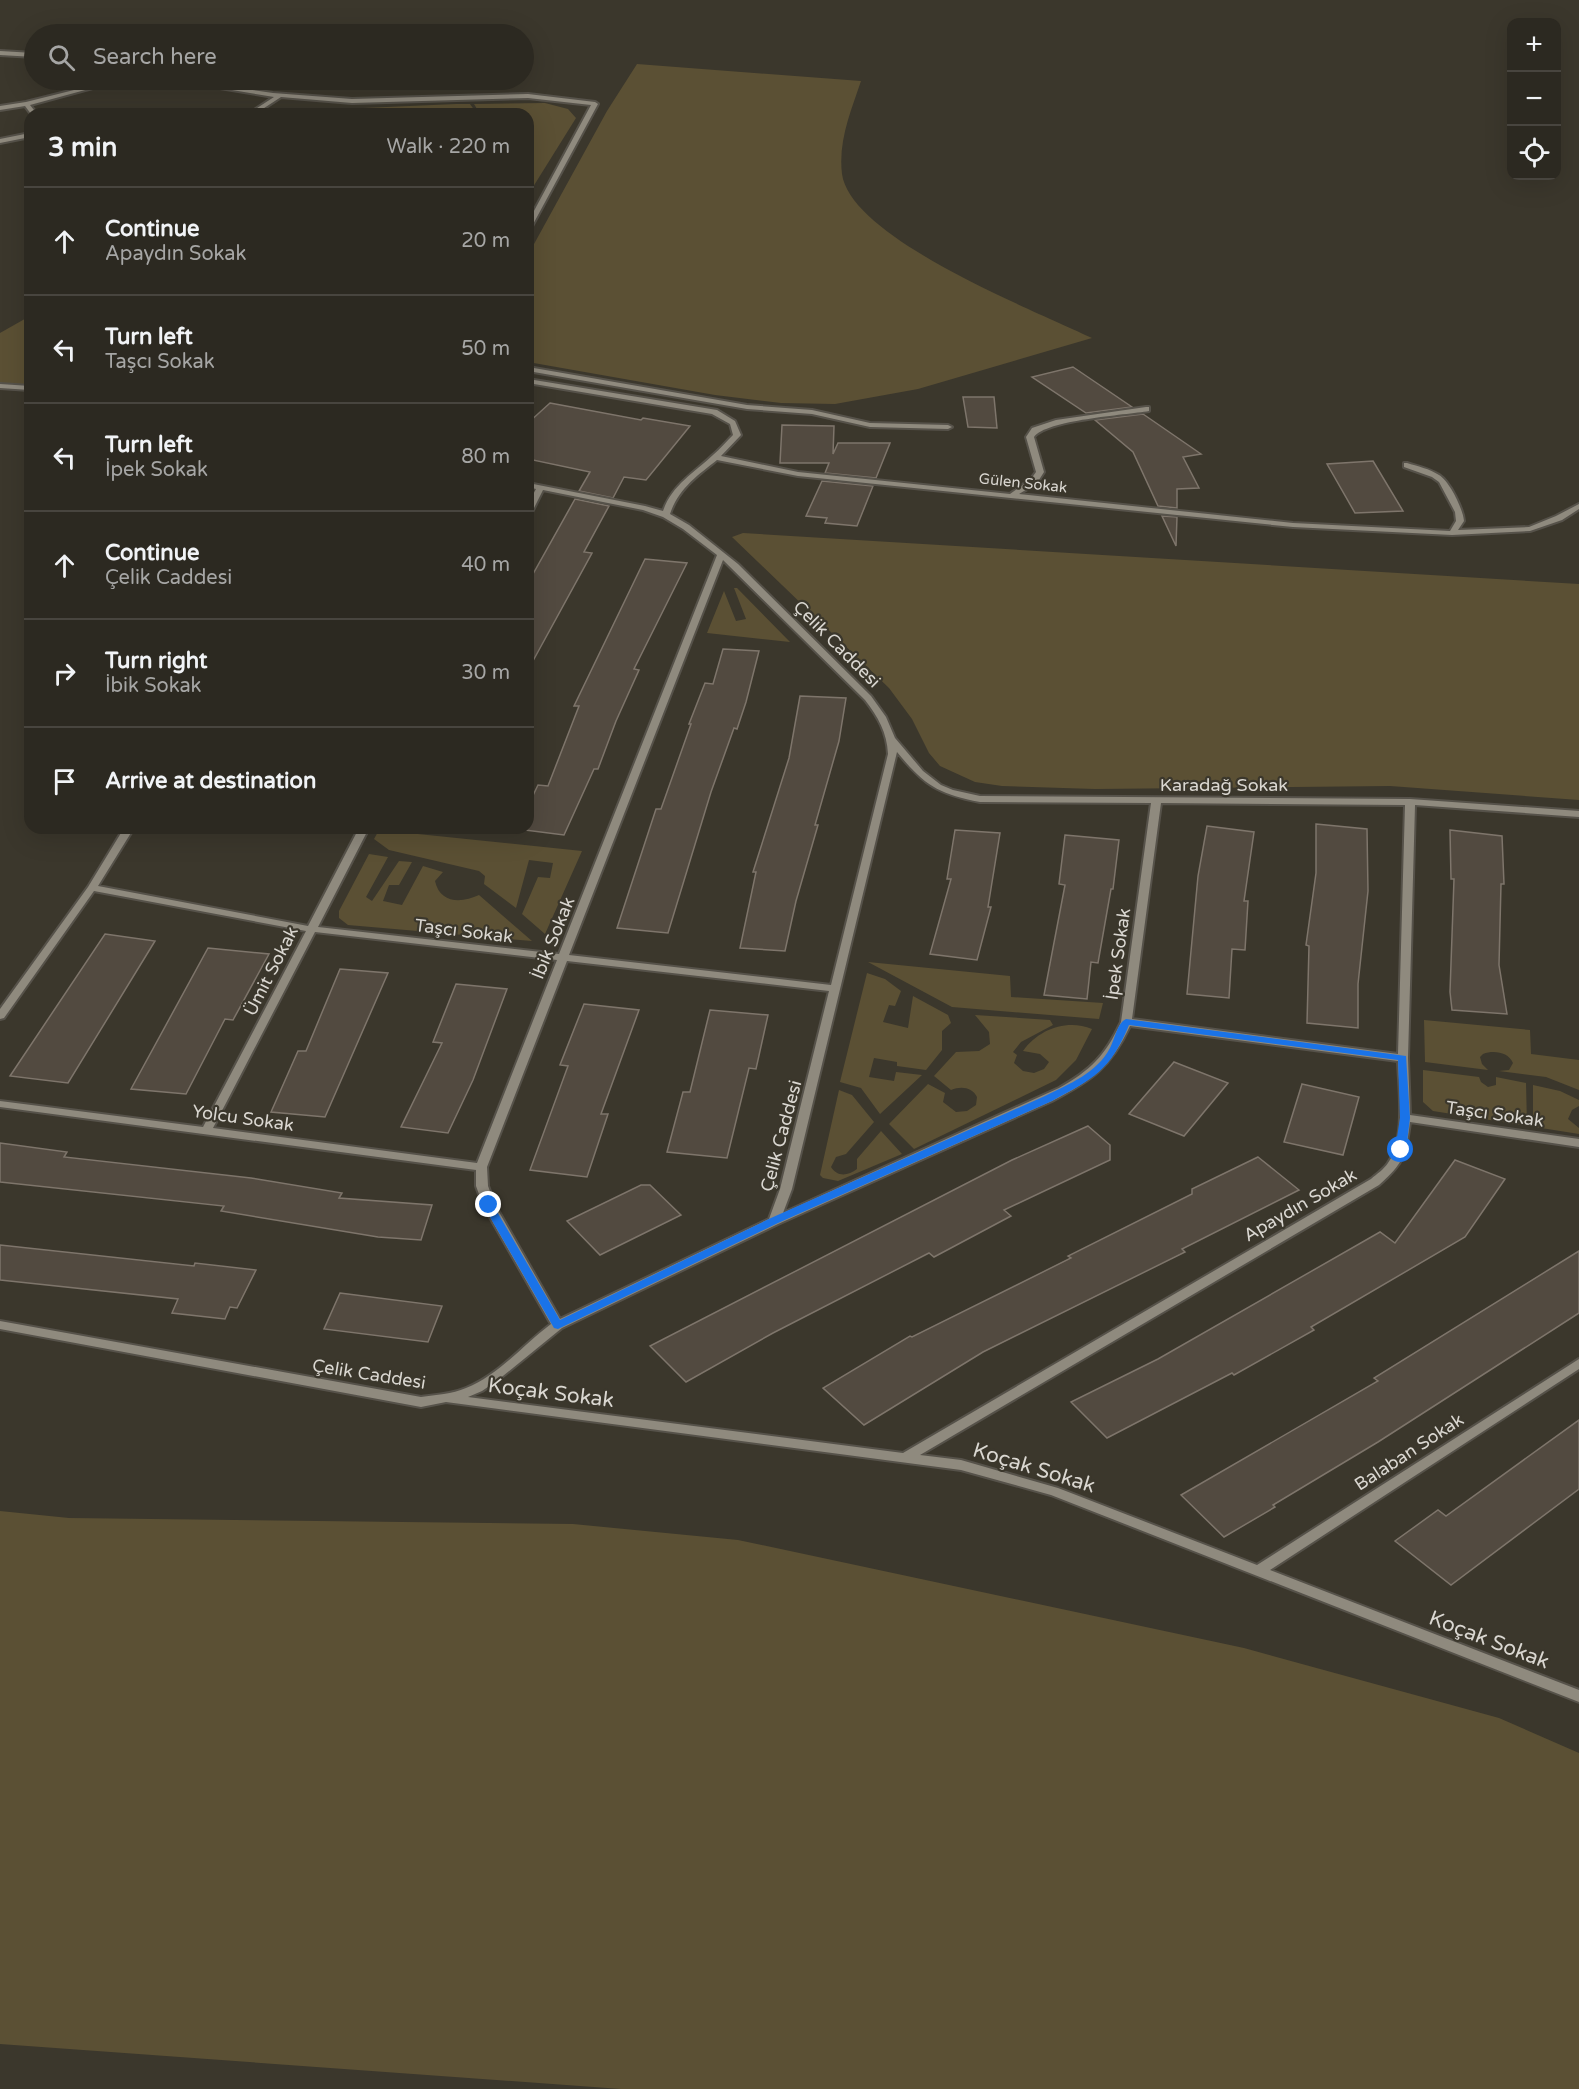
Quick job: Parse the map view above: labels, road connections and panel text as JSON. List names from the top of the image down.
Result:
{
  "streets": {
    "street": [
      "Gülen Sokak",
      "Çelik Caddesi",
      "Karadağ Sokak",
      "Taşcı Sokak",
      "İbik Sokak",
      "İpek Sokak",
      "Ümit Sokak",
      "Yolcu Sokak",
      "Apaydın Sokak",
      "Koçak Sokak",
      "Balaban Sokak"
    ]
  },
  "crossings": [
    ["Çelik Caddesi", "Karadağ Sokak"],
    ["Çelik Caddesi", "Taşcı Sokak"],
    ["Çelik Caddesi", "İbik Sokak"],
    ["Çelik Caddesi", "İpek Sokak"],
    ["Çelik Caddesi", "Koçak Sokak"],
    ["Karadağ Sokak", "İpek Sokak"],
    ["Karadağ Sokak", "Apaydın Sokak"],
    ["Taşcı Sokak", "İbik Sokak"],
    ["Taşcı Sokak", "Ümit Sokak"],
    ["Taşcı Sokak", "Apaydın Sokak"],
    ["İbik Sokak", "Yolcu Sokak"],
    ["Ümit Sokak", "Yolcu Sokak"],
    ["Apaydın Sokak", "Koçak Sokak"],
    ["Koçak Sokak", "Balaban Sokak"]
  ],
  "page": {
    "map_buttons": ["+", "−"],
    "search": "Search here",
    "heading": ["3 min", "Walk · 220 m"],
    "list": [
      ["Continue", "Apaydın Sokak", "20 m"],
      ["Turn left", "Taşcı Sokak", "50 m"],
      ["Turn left", "İpek Sokak", "80 m"],
      ["Continue", "Çelik Caddesi", "40 m"],
      ["Turn right", "İbik Sokak", "30 m"],
      "Arrive at destination"
    ]
  }
}
